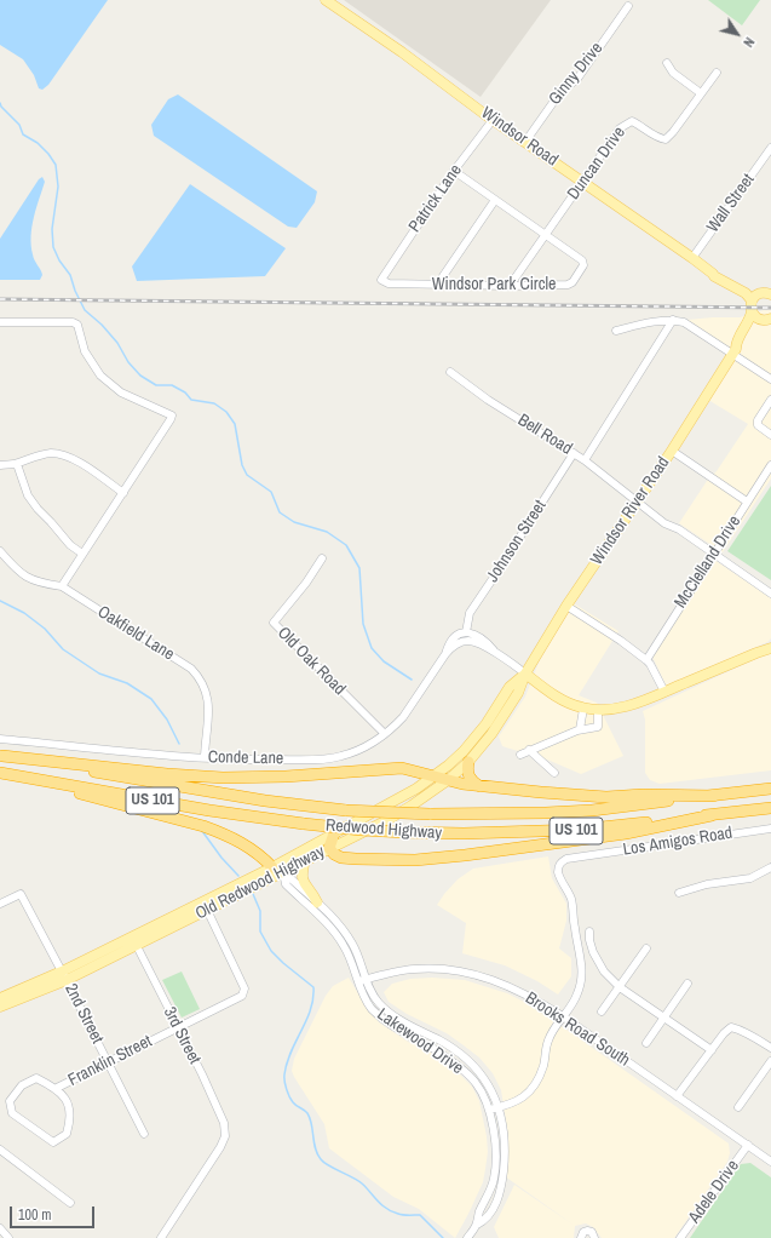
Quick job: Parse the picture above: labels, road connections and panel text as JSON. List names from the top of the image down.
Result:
{
  "streets": {
    "highway": ["US 101", "Redwood Highway"],
    "main road": ["Windsor Road", "Windsor River Road", "Old Redwood Highway"],
    "street": [
      "Ginny Drive",
      "Duncan Drive",
      "Patrick Lane",
      "Wall Street",
      "Windsor Park Circle",
      "Bell Road",
      "Johnson Street",
      "McClelland Drive",
      "Oakfield Lane",
      "Old Oak Road",
      "Conde Lane",
      "Los Amigos Road",
      "2nd Street",
      "Brooks Road South",
      "3rd Street",
      "Lakewood Drive",
      "Franklin Street",
      "Adele Drive"
    ]
  },
  "crossings": [
    ["Ginny Drive", "Windsor Road"],
    ["Windsor Road", "Duncan Drive"],
    ["Windsor Road", "Patrick Lane"],
    ["Windsor Road", "Wall Street"],
    ["Duncan Drive", "Windsor Park Circle"],
    ["Patrick Lane", "Windsor Park Circle"],
    ["Bell Road", "Windsor River Road"],
    ["Bell Road", "Johnson Street"],
    ["Bell Road", "McClelland Drive"],
    ["Windsor River Road", "Conde Lane"],
    ["Windsor River Road", "Old Redwood Highway"],
    ["Johnson Street", "Conde Lane"],
    ["Oakfield Lane", "Conde Lane"],
    ["Old Oak Road", "Conde Lane"],
    ["Conde Lane", "Old Redwood Highway"],
    ["Los Amigos Road", "Brooks Road South"],
    ["Los Amigos Road", "Lakewood Drive"],
    ["Old Redwood Highway", "2nd Street"],
    ["Old Redwood Highway", "3rd Street"],
    ["Old Redwood Highway", "Lakewood Drive"],
    ["Old Redwood Highway", "Franklin Street"],
    ["2nd Street", "Franklin Street"],
    ["Brooks Road South", "Lakewood Drive"],
    ["Brooks Road South", "Adele Drive"],
    ["3rd Street", "Franklin Street"]
  ],
  "scale_bar": "100 m",
  "north": "bottom right"
}
